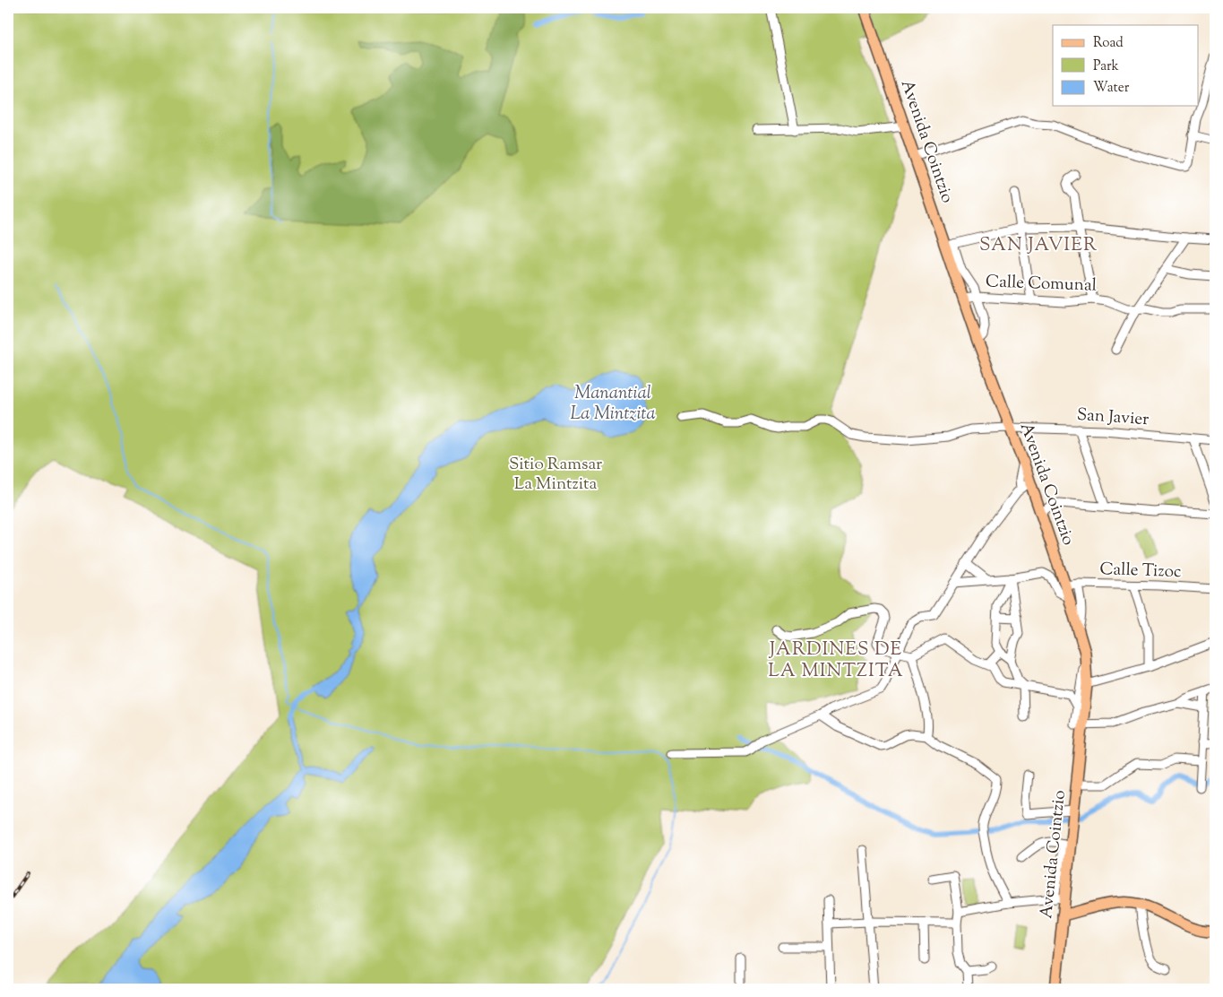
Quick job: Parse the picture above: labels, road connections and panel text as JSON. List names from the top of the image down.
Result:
{
  "streets": {
    "main road": ["Avenida Cointzio"],
    "street": ["Calle Comunal", "San Javier", "Calle Tizoc"]
  },
  "crossings": [
    ["Avenida Cointzio", "Calle Comunal"],
    ["Avenida Cointzio", "San Javier"],
    ["Avenida Cointzio", "Calle Tizoc"]
  ],
  "districts": ["SAN JAVIER", "JARDINES DE LA MINTZITA"],
  "water": ["Manantial La Mintzita"],
  "parks": ["Sitio Ramsar La Mintzita"],
  "legend": ["Road", "Park", "Water"]
}
